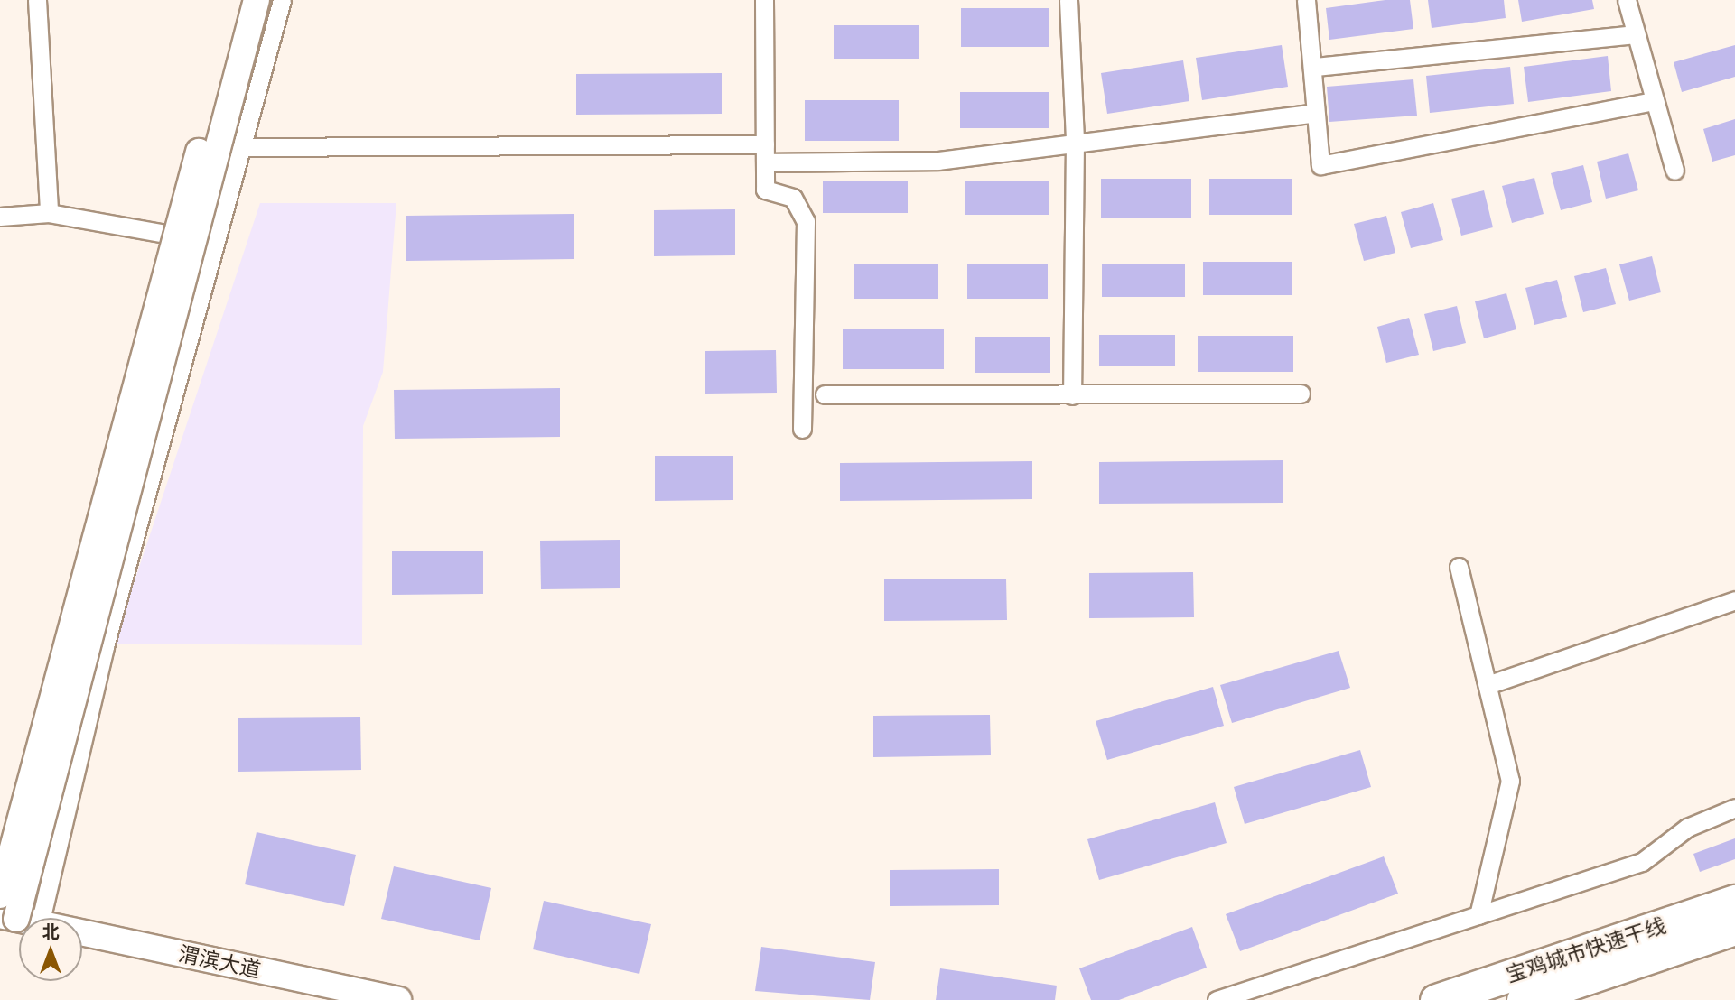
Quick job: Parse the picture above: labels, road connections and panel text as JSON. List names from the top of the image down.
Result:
{
  "streets": {
    "highway": ["宝鸡城市快速干线"],
    "main road": ["渭滨大道"]
  },
  "north": "top"
}
